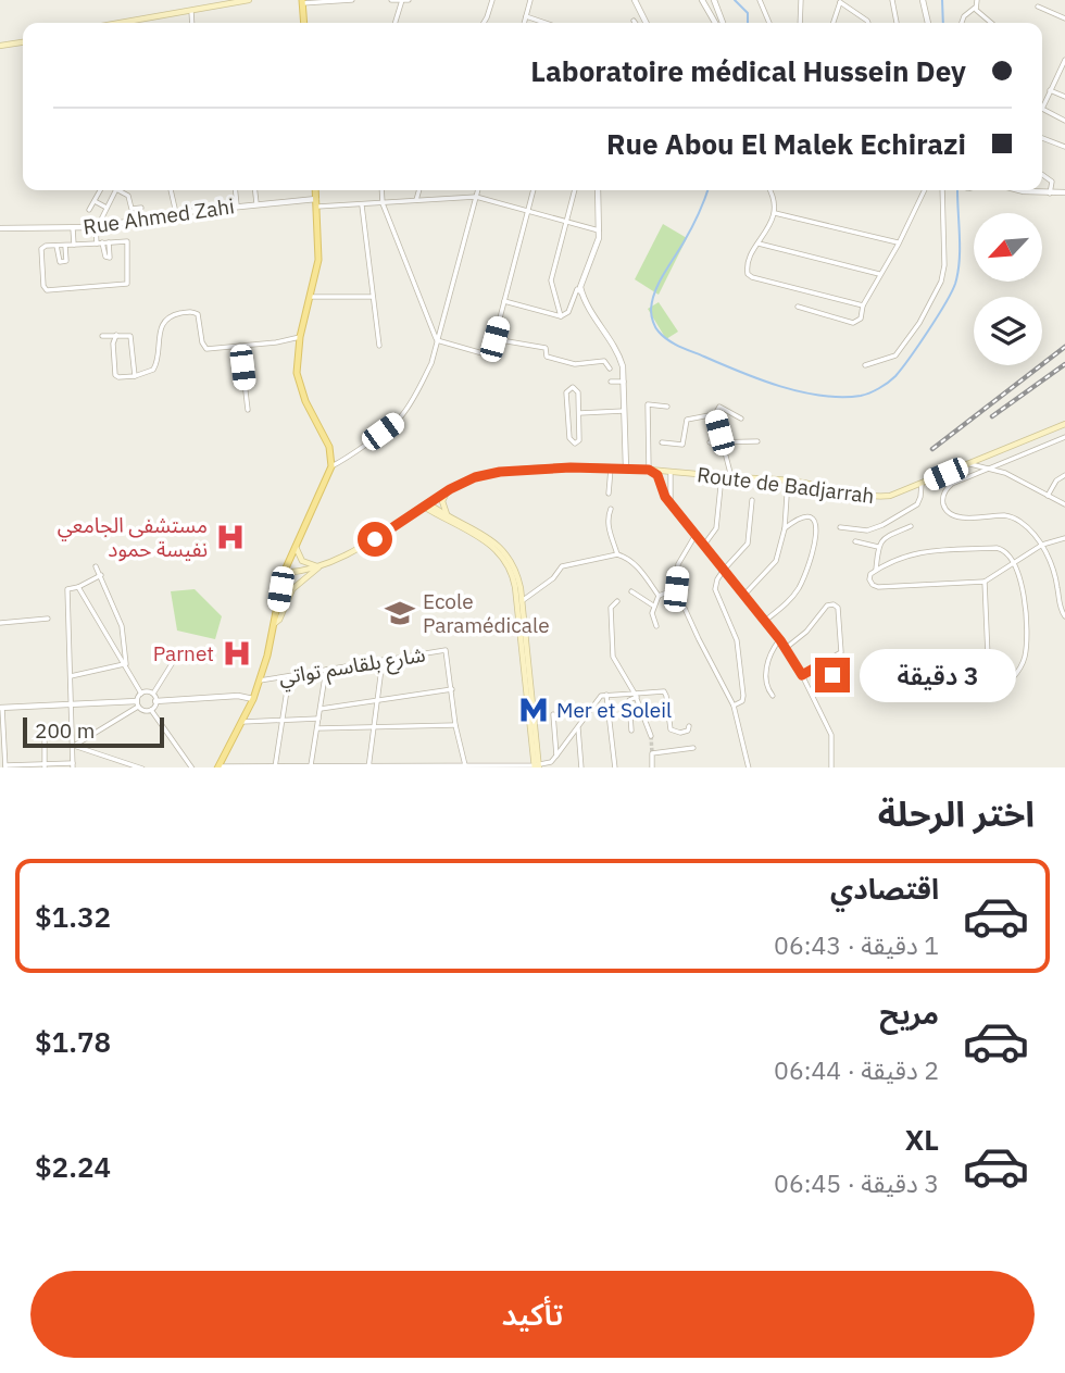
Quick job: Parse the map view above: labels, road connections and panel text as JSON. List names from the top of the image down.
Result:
{
  "streets": {
    "main road": ["Route de Badjarrah"],
    "street": ["Rue Ahmed Zahi", "شارع بلقاسم تواتي"]
  },
  "places": {
    "hospital": ["مستشفى الجامعي نفيسة حمود", "Parnet"],
    "school or university": ["Ecole Paramédicale"],
    "metro station": ["Mer et Soleil"]
  },
  "scale_bar": "200 m",
  "north": "bottom left",
  "page": {
    "banner": ["Laboratoire médical Hussein Dey", "Rue Abou El Malek Echirazi"],
    "bubble": "3 دقيقة",
    "scale": "200 m",
    "heading": "اختر الرحلة",
    "list": [
      {
        "name": "اقتصادي",
        "note": "1 دقيقة · 06:43",
        "value": "$1.32"
      },
      {
        "name": "مريح",
        "note": "2 دقيقة · 06:44",
        "value": "$1.78"
      },
      {
        "name": "XL",
        "note": "3 دقيقة · 06:45",
        "value": "$2.24"
      }
    ],
    "buttons": "تأكيد"
  }
}
